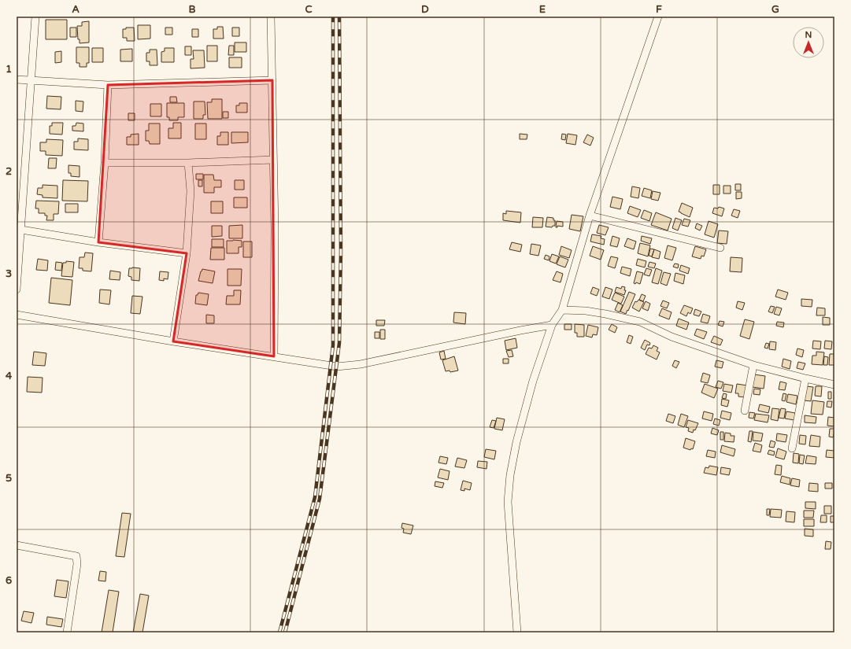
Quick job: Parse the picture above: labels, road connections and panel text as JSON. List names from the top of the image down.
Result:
{
  "north": "top",
  "grid": {
    "columns": [
      "A",
      "B",
      "C",
      "D",
      "E",
      "F",
      "G"
    ],
    "rows": [
      "1",
      "2",
      "3",
      "4",
      "5",
      "6"
    ]
  }
}
